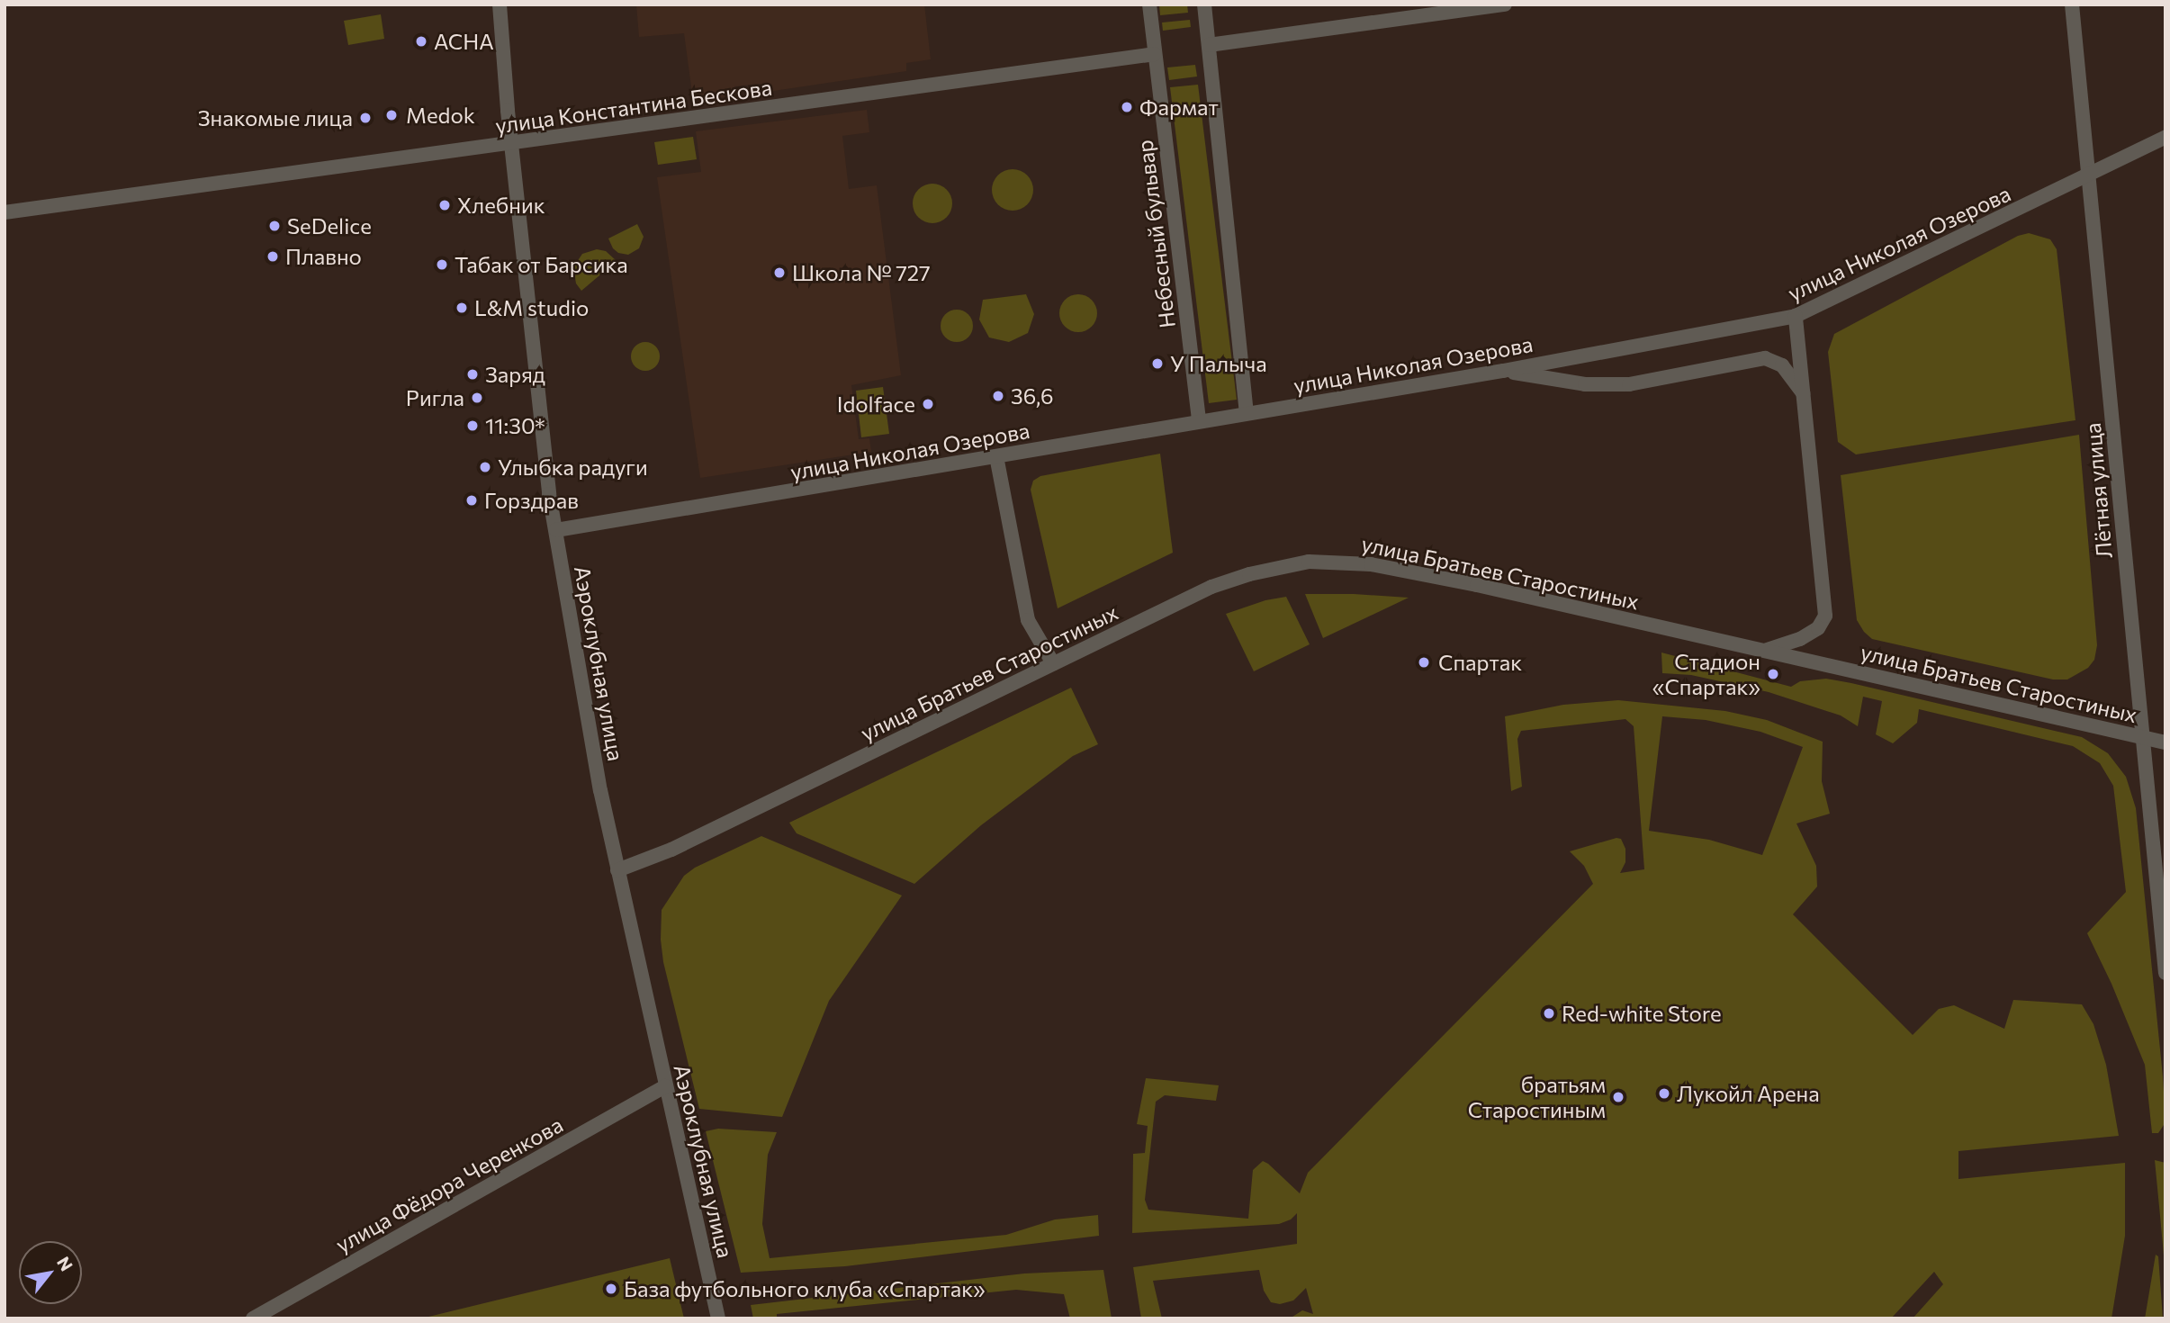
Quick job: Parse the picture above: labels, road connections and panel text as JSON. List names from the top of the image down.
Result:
{
  "streets": {
    "street": [
      "улица Константина Бескова",
      "Небесный бульвар",
      "улица Николая Озерова",
      "Лётная улица",
      "улица Братьев Старостиных",
      "Аэроклубная улица",
      "улица Фёдора Черенкова"
    ]
  },
  "crossings": [
    ["улица Константина Бескова", "Небесный бульвар"],
    ["улица Константина Бескова", "Аэроклубная улица"],
    ["Небесный бульвар", "улица Николая Озерова"],
    ["улица Николая Озерова", "Лётная улица"],
    ["улица Николая Озерова", "Аэроклубная улица"],
    ["Лётная улица", "улица Братьев Старостиных"],
    ["улица Братьев Старостиных", "Аэроклубная улица"],
    ["Аэроклубная улица", "улица Фёдора Черенкова"]
  ],
  "places": [
    "АСНА",
    "Фармат",
    "Medok",
    "Знакомые лица",
    "Хлебник",
    "SeDelice",
    "Плавно",
    "Табак от Барсика",
    "Школа № 727",
    "L&M studio",
    "У Палыча",
    "Заряд",
    "36,6",
    "Ригла",
    "Idolface",
    "11:30*",
    "Улыбка радуги",
    "Горздрав",
    "Спартак",
    "Стадион «Спартак»",
    "Red-white Store",
    "Лукойл Арена",
    "братьям Старостиным",
    "База футбольного клуба «Спартак»"
  ],
  "north": "top right"
}
